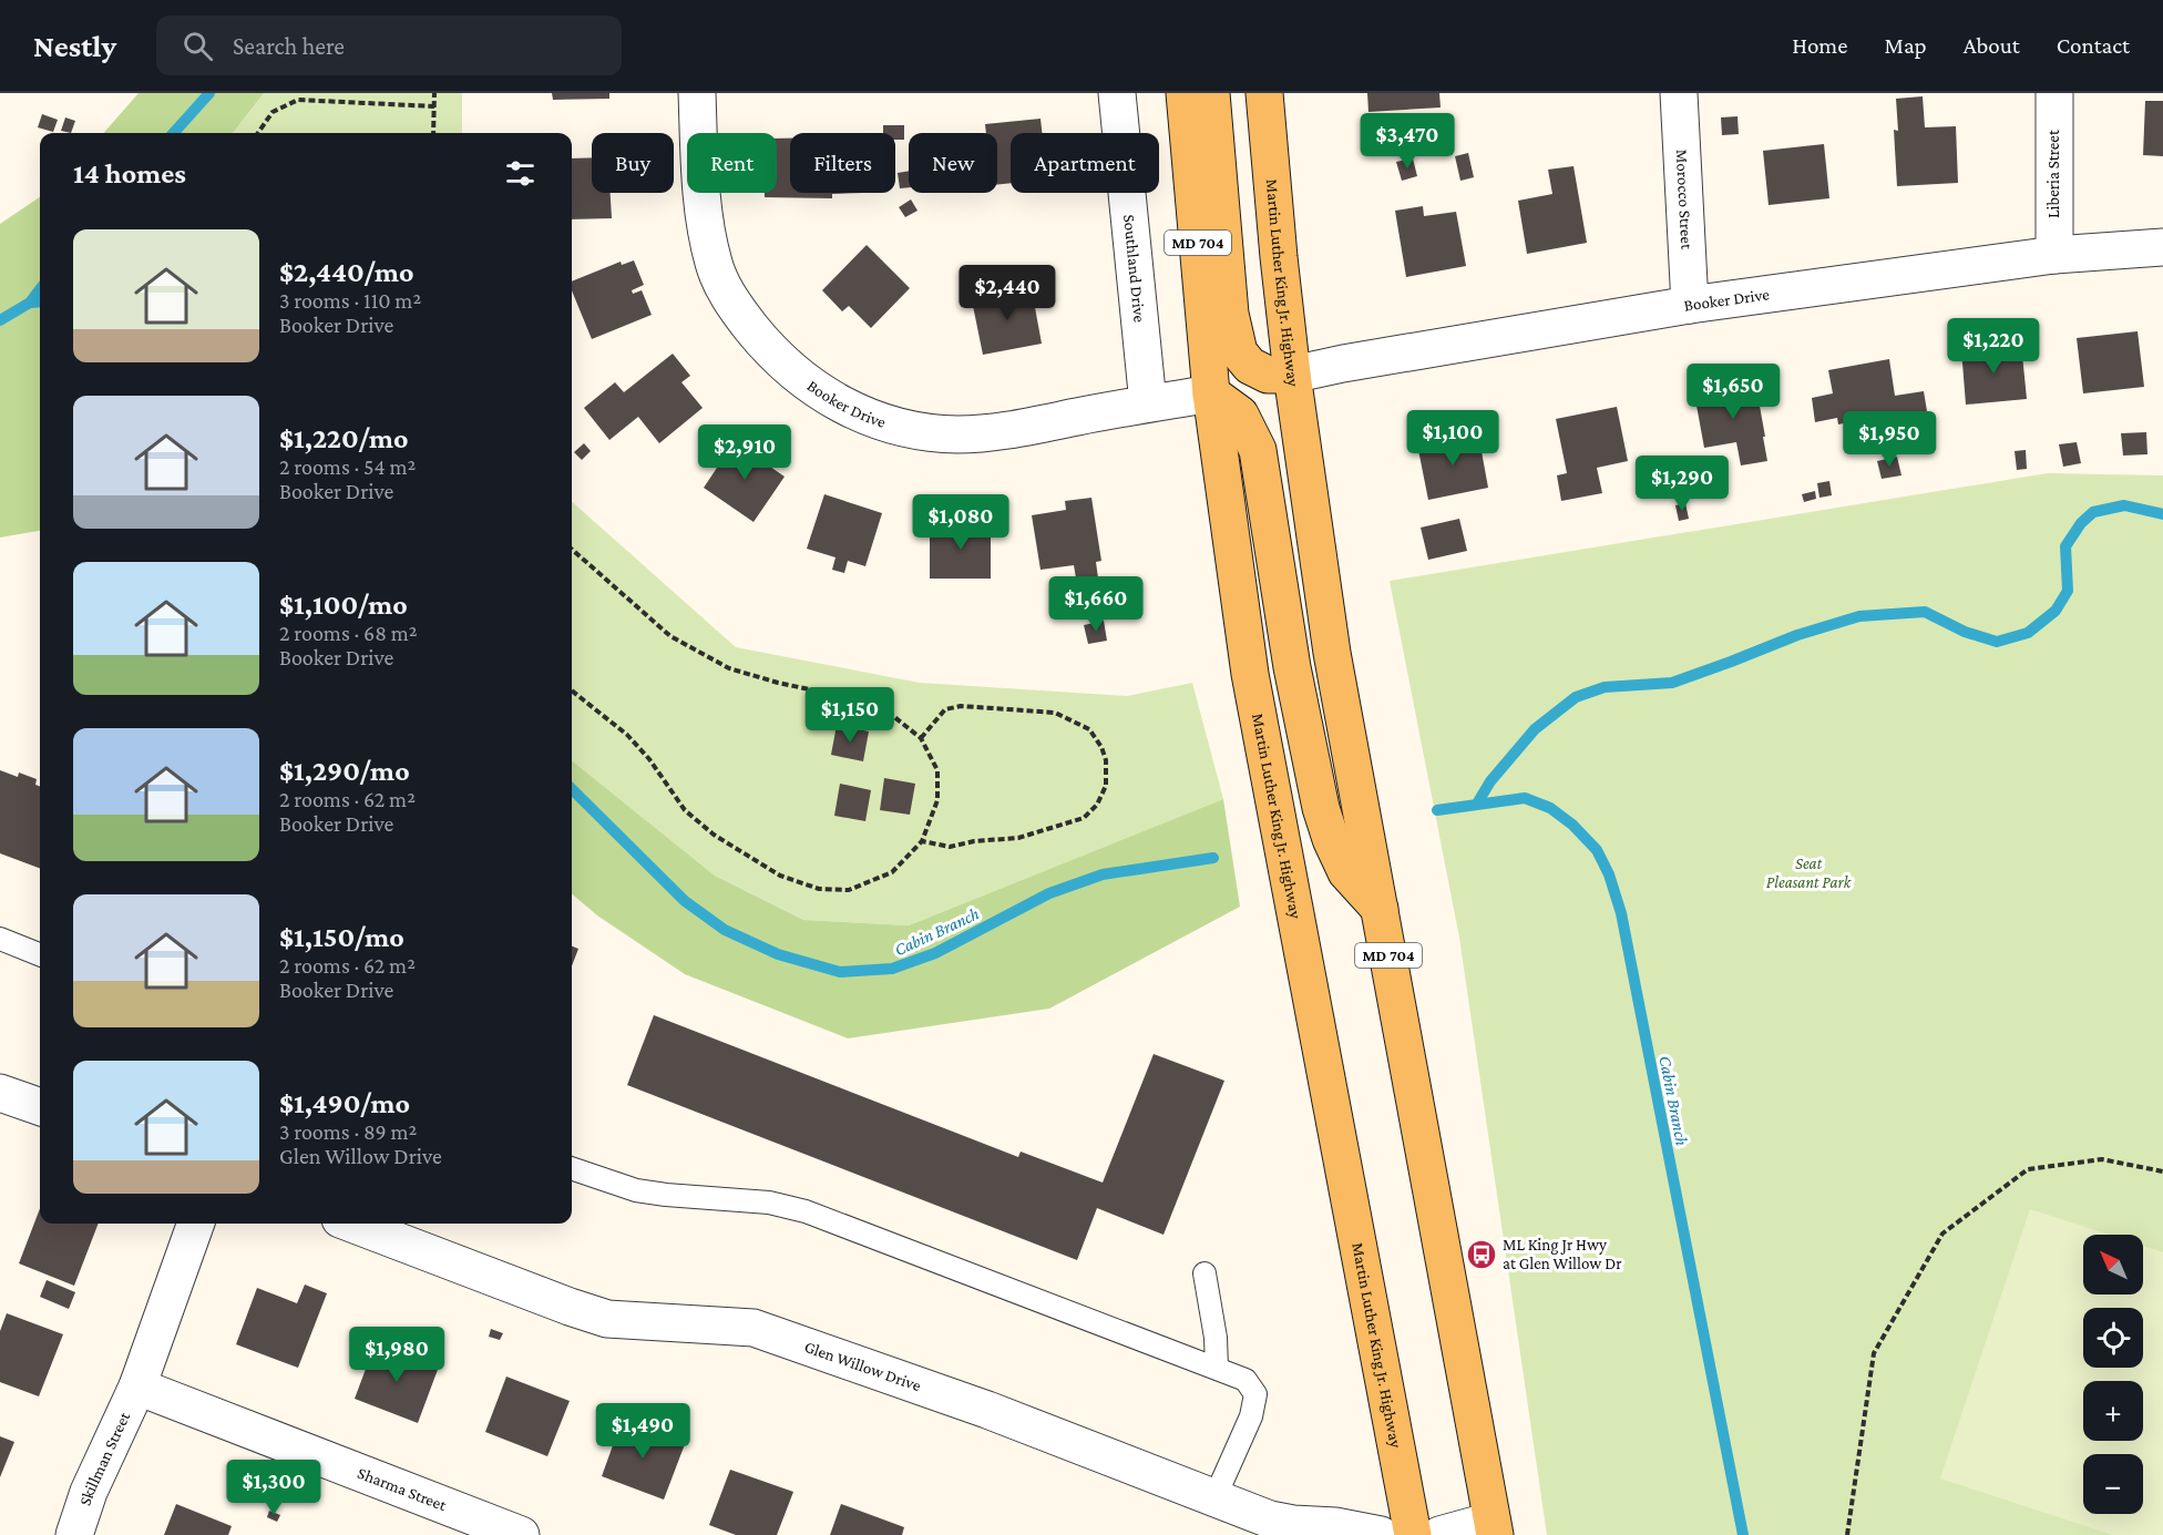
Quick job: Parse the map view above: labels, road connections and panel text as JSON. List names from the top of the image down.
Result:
{
  "streets": {
    "main road": ["MD 704", "Martin Luther King Jr. Highway"],
    "street": [
      "Liberia Street",
      "Morocco Street",
      "Southland Drive",
      "Booker Drive",
      "Glen Willow Drive",
      "Skillman Street",
      "Sharma Street"
    ]
  },
  "crossings": [
    ["Liberia Street", "Booker Drive"],
    ["Morocco Street", "Booker Drive"],
    ["Southland Drive", "Booker Drive"],
    ["Martin Luther King Jr. Highway", "Booker Drive"],
    ["Skillman Street", "Sharma Street"]
  ],
  "water": ["Cabin Branch"],
  "parks": ["Seat Pleasant Park"],
  "places": {
    "bus stop": ["ML King Jr Hwy at Glen Willow Dr"]
  },
  "north": "top left",
  "page": {
    "header": "Nestly",
    "search": "Search here",
    "nav": [
      "Home",
      "Map",
      "About",
      "Contact"
    ],
    "price": [
      "$3,470",
      "$2,440",
      "$1,220",
      "$1,650",
      "$1,100",
      "$1,950",
      "$2,910",
      "$1,290",
      "$1,080",
      "$1,660",
      "$1,150",
      "$1,980",
      "$1,490",
      "$1,300"
    ],
    "chip": [
      "Buy",
      "Rent",
      "Filters",
      "New",
      "Apartment"
    ],
    "heading": "14 homes",
    "list": [
      {
        "name": "$2,440/mo",
        "note": "3 rooms · 110 m² · Booker Drive"
      },
      {
        "name": "$1,220/mo",
        "note": "2 rooms · 54 m² · Booker Drive"
      },
      {
        "name": "$1,100/mo",
        "note": "2 rooms · 68 m² · Booker Drive"
      },
      {
        "name": "$1,290/mo",
        "note": "2 rooms · 62 m² · Booker Drive"
      },
      {
        "name": "$1,150/mo",
        "note": "2 rooms · 62 m² · Booker Drive"
      },
      {
        "name": "$1,490/mo",
        "note": "3 rooms · 89 m² · Glen Willow Drive"
      }
    ],
    "map_buttons": ["+", "−"]
  }
}
